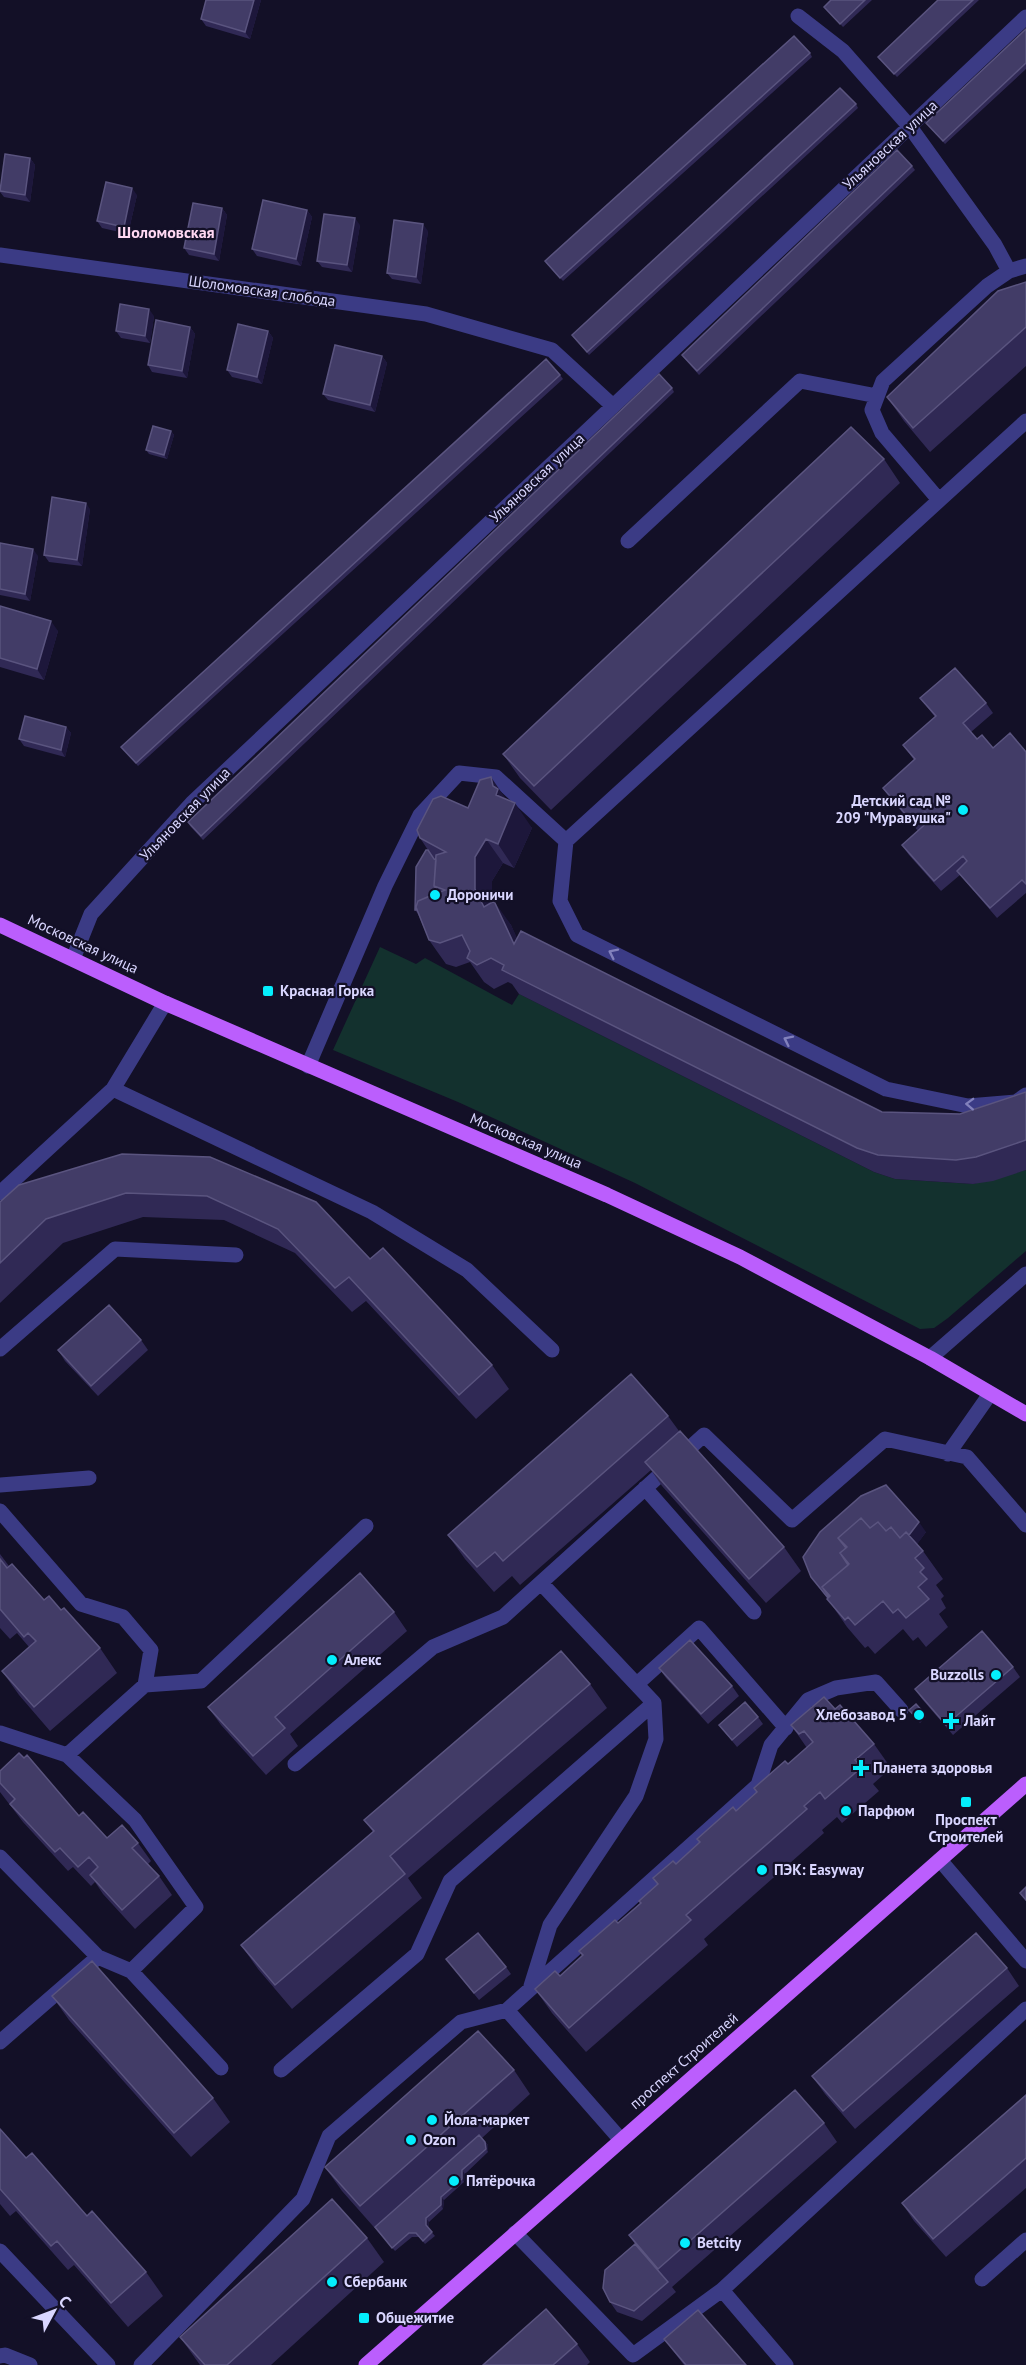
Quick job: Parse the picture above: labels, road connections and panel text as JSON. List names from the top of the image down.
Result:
{
  "streets": {
    "main road": ["Московская улица", "проспект Строителей"],
    "street": ["Ульяновская улица", "Шоломовская слобода"]
  },
  "crossings": [
    ["Ульяновская улица", "Шоломовская слобода"],
    ["Ульяновская улица", "Московская улица"]
  ],
  "districts": ["Шоломовская"],
  "places": {
    "other": [
      "Детский сад № 209 \"Муравушка\"",
      "Дороничи",
      "Алекс",
      "Buzzolls",
      "Хлебозавод 5",
      "Парфюм",
      "ПЭК: Easyway",
      "Йола-маркет",
      "Ozon",
      "Пятёрочка",
      "Betcity",
      "Сбербанк"
    ],
    "transit": ["Красная Горка", "Проспект Строителей", "Общежитие"],
    "health": ["Лайт", "Планета здоровья"]
  },
  "north": "top right"
}
